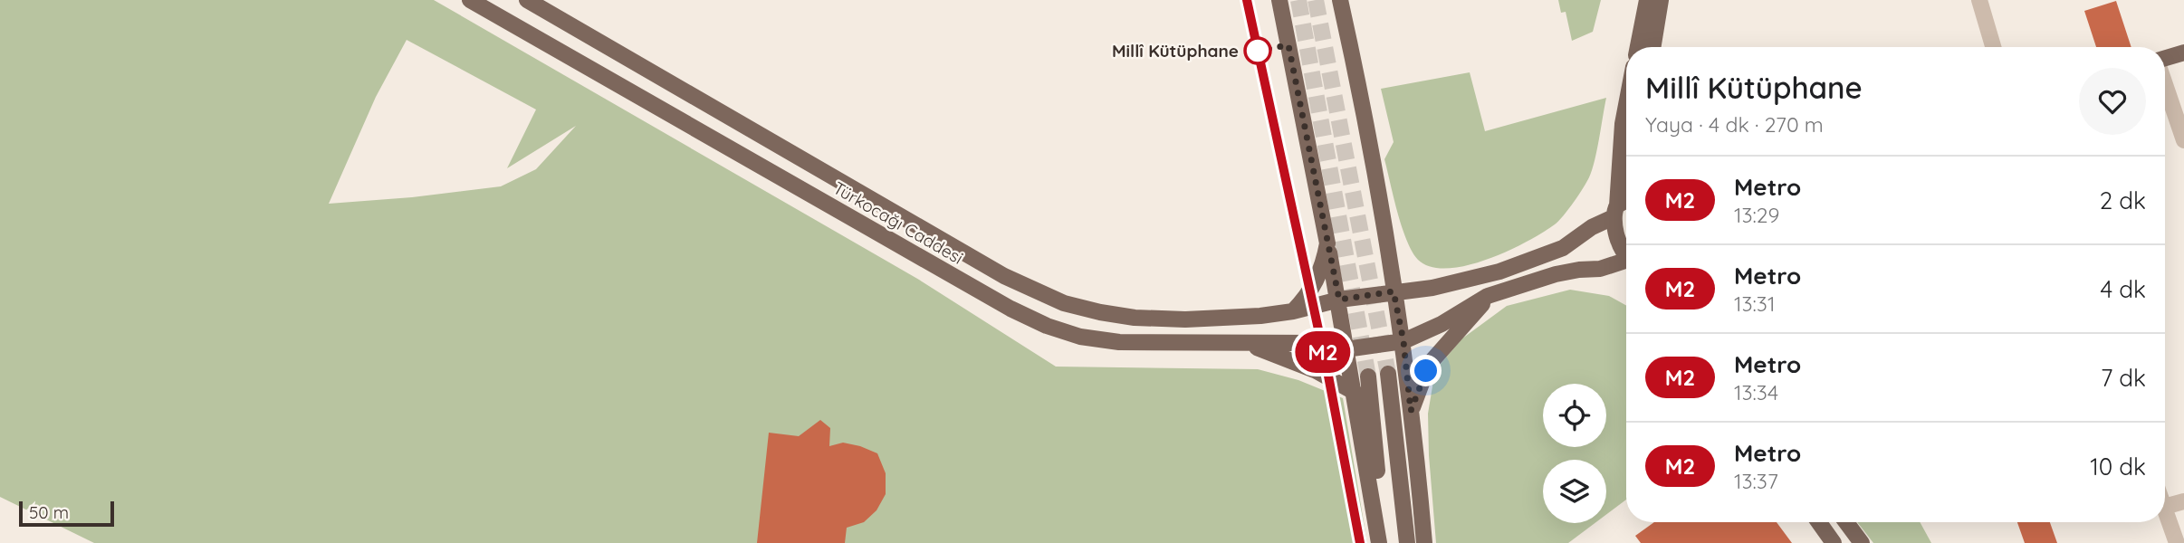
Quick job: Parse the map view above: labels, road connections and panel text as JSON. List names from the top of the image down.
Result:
{
  "streets": {
    "main road": ["Türkocağı Caddesi"]
  },
  "places": ["Millî Kütüphane"],
  "lines": ["metro line M2"],
  "scale_bar": "50 m",
  "page": {
    "on_map": "M2",
    "heading": ["Millî Kütüphane", "Yaya · 4 dk · 270 m"],
    "list": [
      {
        "mark": "M2",
        "name": "Metro",
        "note": "13:29",
        "value": "2 dk"
      },
      {
        "mark": "M2",
        "name": "Metro",
        "note": "13:31",
        "value": "4 dk"
      },
      {
        "mark": "M2",
        "name": "Metro",
        "note": "13:34",
        "value": "7 dk"
      },
      {
        "mark": "M2",
        "name": "Metro",
        "note": "13:37",
        "value": "10 dk"
      }
    ],
    "scale": "50 m"
  }
}
